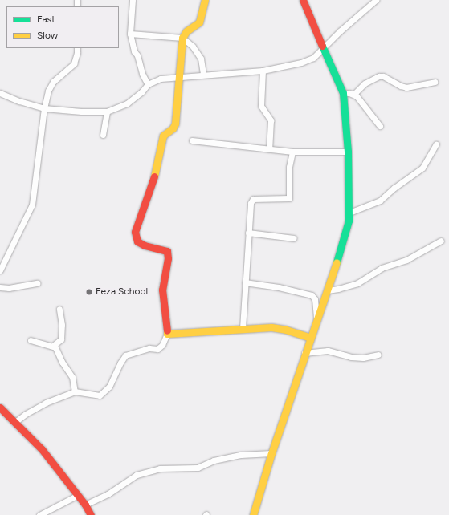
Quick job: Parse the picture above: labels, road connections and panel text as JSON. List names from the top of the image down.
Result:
{
  "places": ["Feza School"],
  "legend": ["Fast", "Slow"]
}
